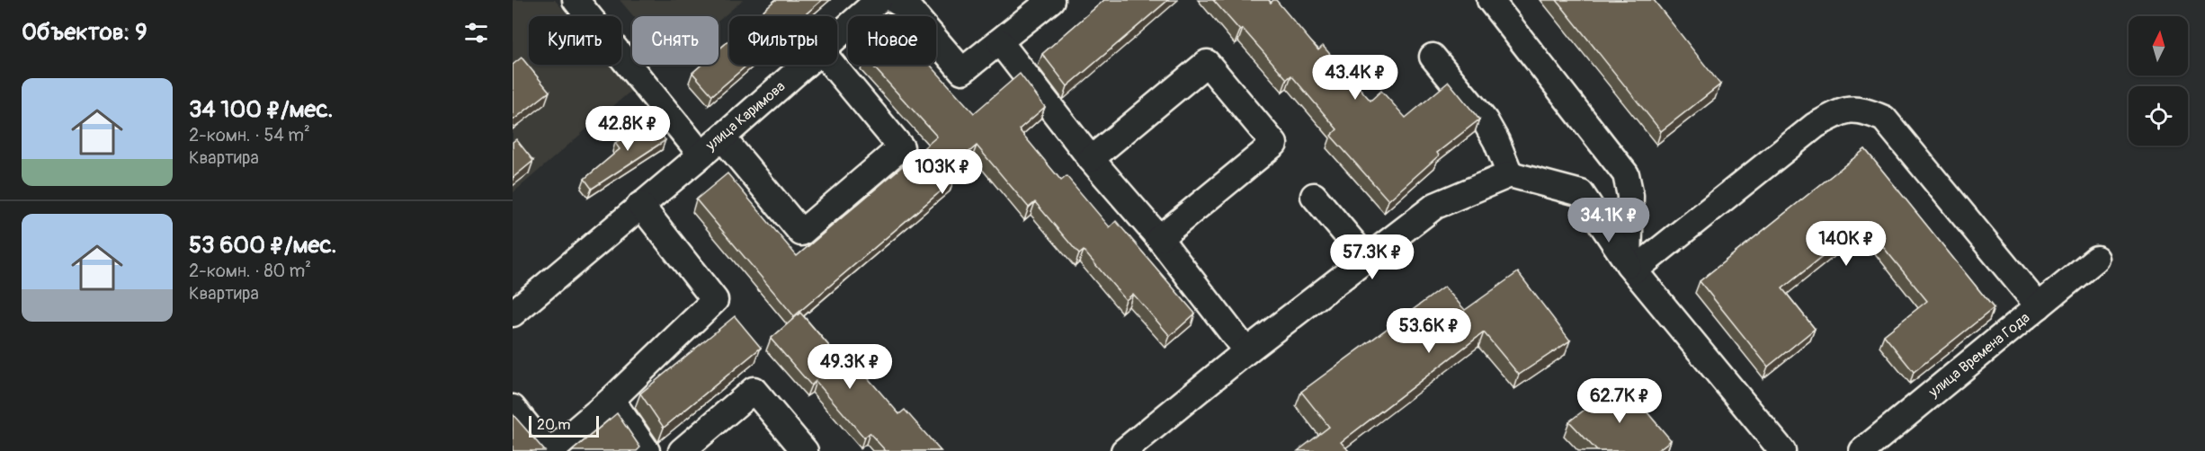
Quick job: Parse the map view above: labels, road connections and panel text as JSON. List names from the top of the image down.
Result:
{
  "streets": {
    "street": ["улица Каримова", "улица Времена Года"]
  },
  "scale_bar": "20 m",
  "north": "top",
  "page": {
    "heading": "Объектов: 9",
    "chip": [
      "Купить",
      "Снять",
      "Фильтры",
      "Новое"
    ],
    "price": [
      "43.4K ₽",
      "42.8K ₽",
      "103K ₽",
      "34.1K ₽",
      "140K ₽",
      "57.3K ₽",
      "53.6K ₽",
      "49.3K ₽",
      "62.7K ₽"
    ],
    "list": [
      {
        "name": "34 100 ₽/мес.",
        "note": "2-комн. · 54 m² · Квартира"
      },
      {
        "name": "53 600 ₽/мес.",
        "note": "2-комн. · 80 m² · Квартира"
      }
    ],
    "scale": "20 m"
  }
}
